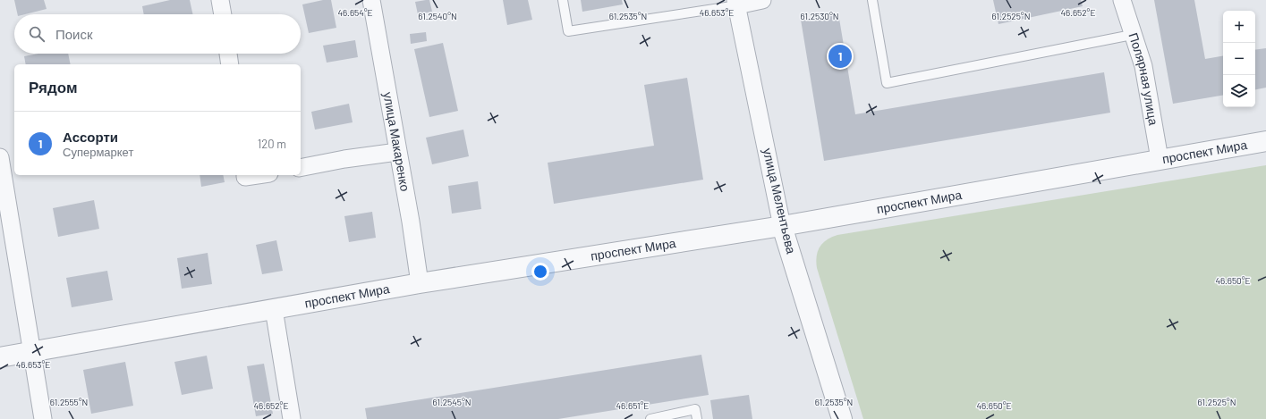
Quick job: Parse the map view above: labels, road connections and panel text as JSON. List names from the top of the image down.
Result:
{
  "streets": {
    "street": [
      "Полярная улица",
      "улица Макаренко",
      "проспект Мира",
      "улица Мелентьева"
    ]
  },
  "crossings": [
    ["Полярная улица", "проспект Мира"],
    ["улица Макаренко", "проспект Мира"],
    ["проспект Мира", "улица Мелентьева"]
  ],
  "page": {
    "map_buttons": ["+", "−"],
    "search": "Поиск",
    "pins": "1",
    "heading": "Рядом",
    "list": [
      {
        "mark": "1",
        "name": "Ассорти",
        "note": "Супермаркет",
        "value": "120 m"
      }
    ]
  },
  "coordinates": [
    "46.654°E",
    "46.653°E",
    "46.652°E",
    "61.2540°N",
    "61.2535°N",
    "61.2530°N",
    "61.2525°N",
    "46.650°E",
    "61.2555°N",
    "61.2545°N",
    "46.651°E"
  ]
}
